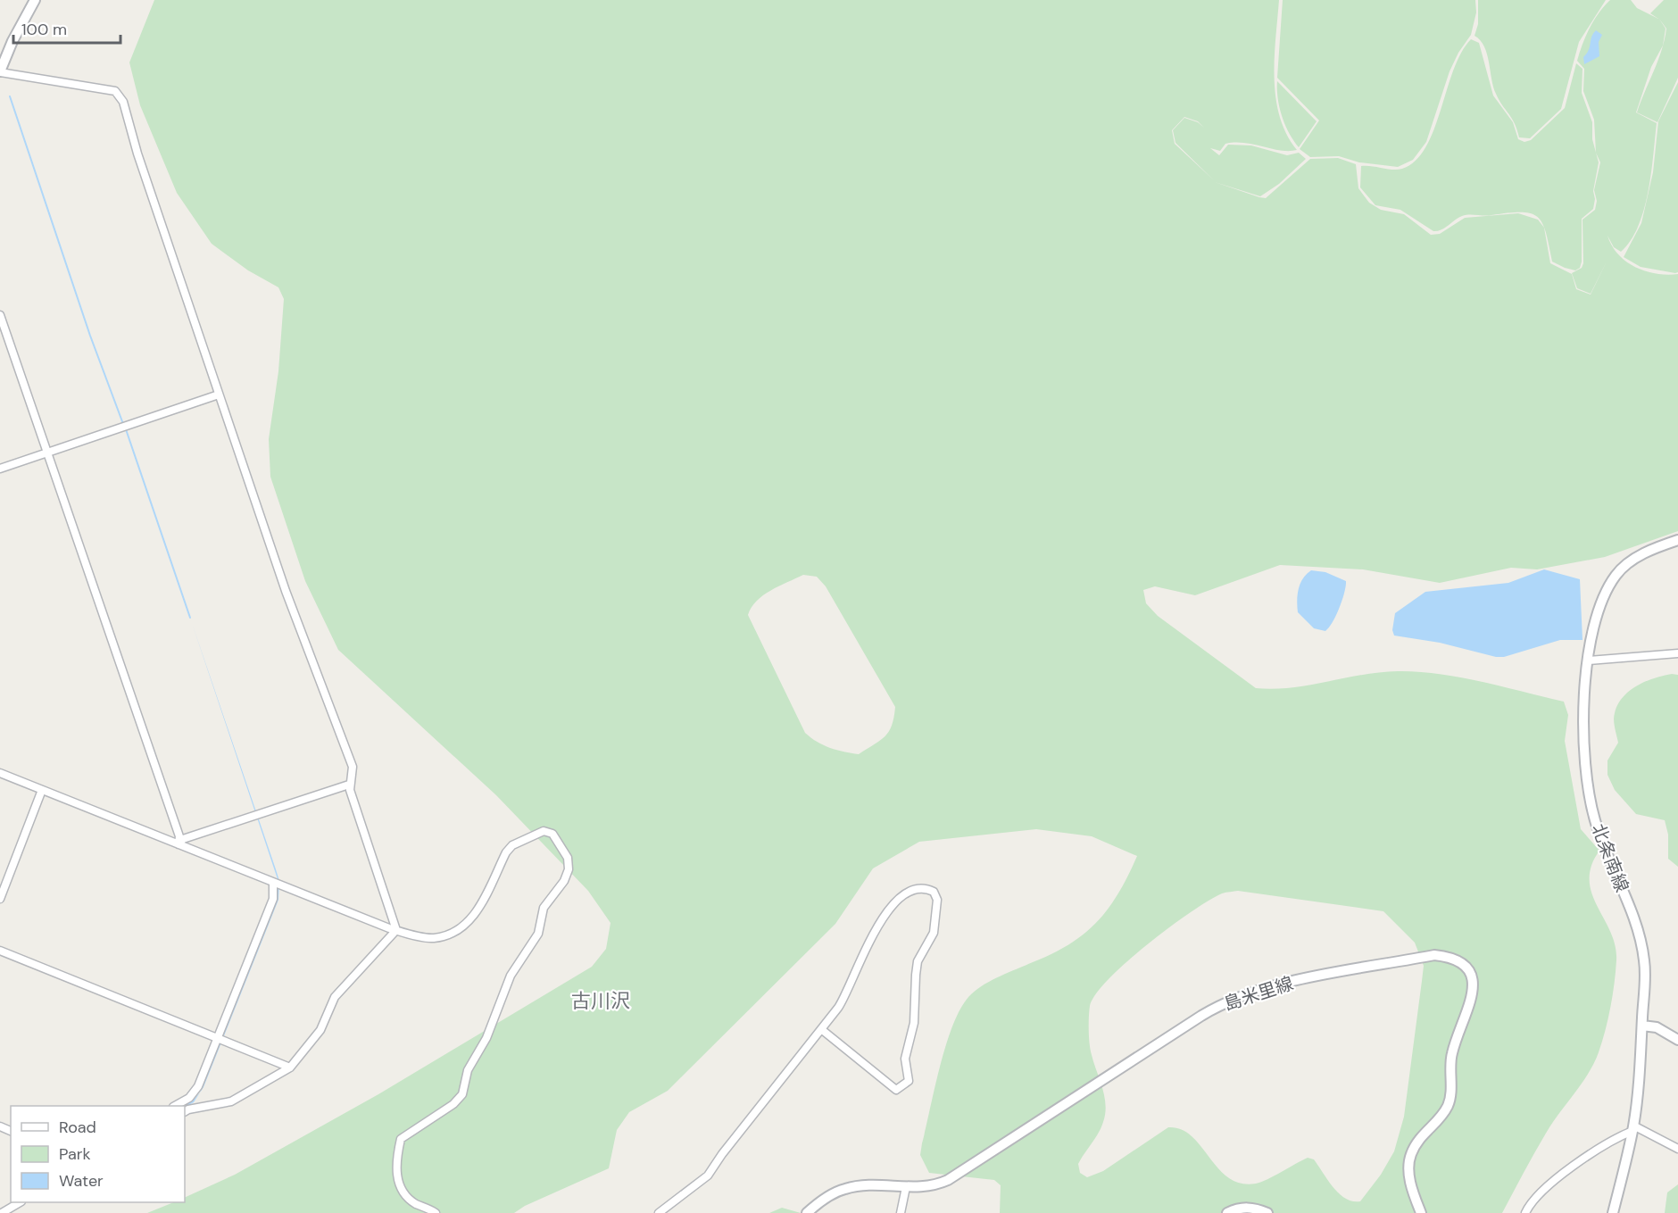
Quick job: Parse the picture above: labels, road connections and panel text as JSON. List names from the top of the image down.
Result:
{
  "streets": {
    "street": ["北条南線", "島米里線"]
  },
  "districts": ["古川沢"],
  "legend": ["Road", "Park", "Water"],
  "scale_bar": "100 m"
}
